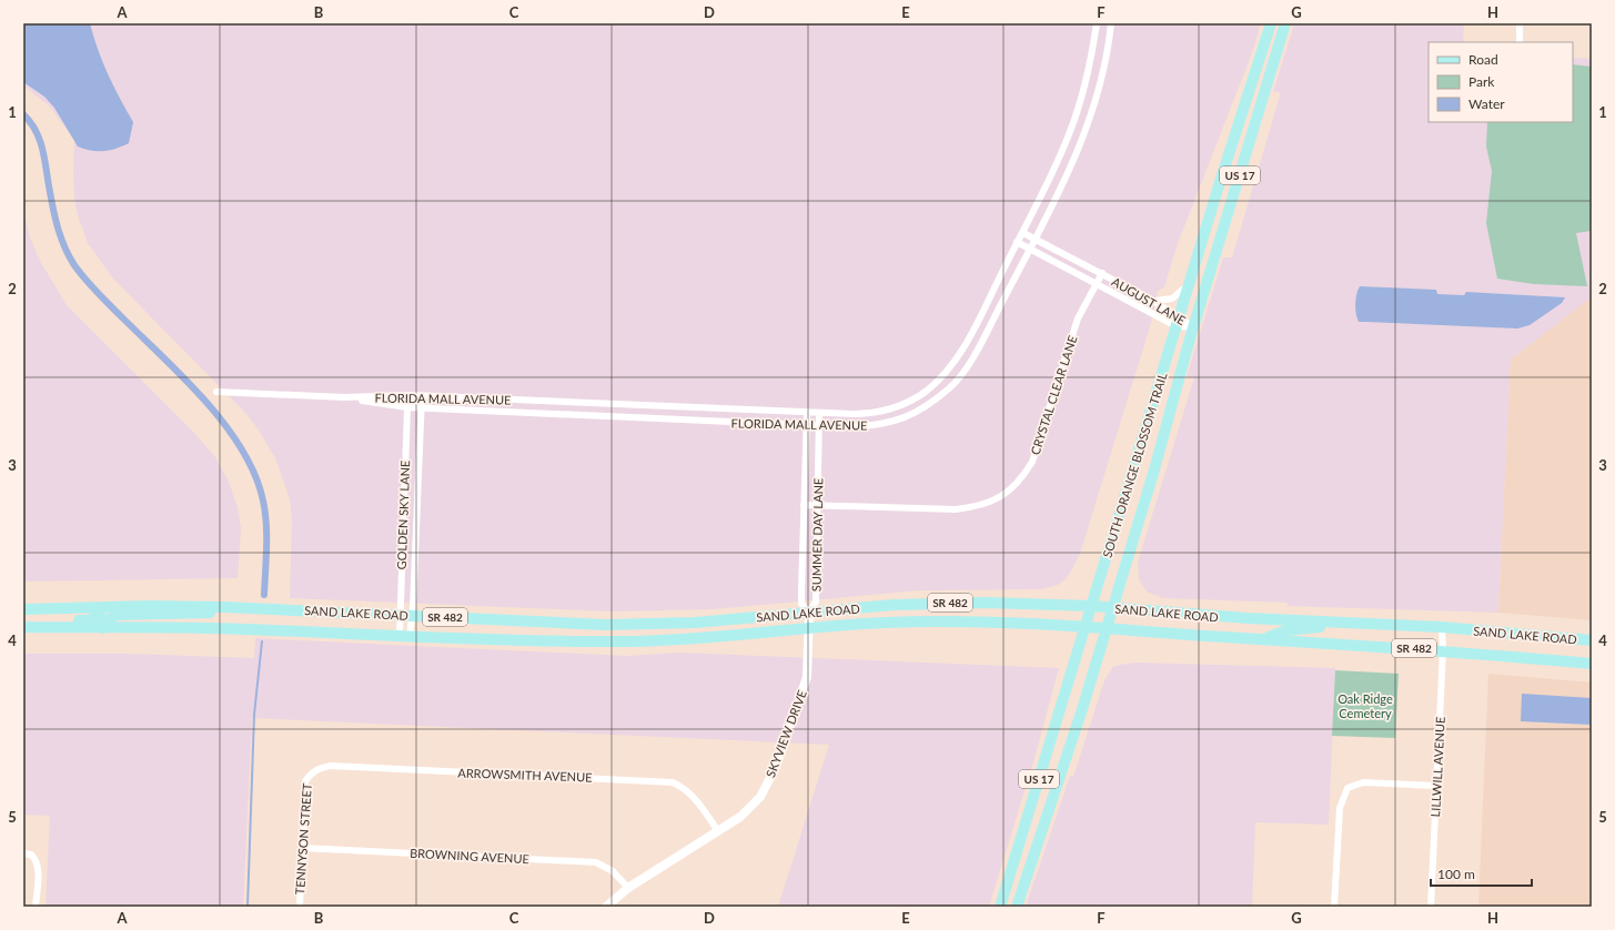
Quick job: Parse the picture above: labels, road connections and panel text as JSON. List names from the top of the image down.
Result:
{
  "streets": {
    "main road": [
      "US 17",
      "SOUTH ORANGE BLOSSOM TRAIL",
      "SR 482",
      "SAND LAKE ROAD"
    ],
    "street": [
      "AUGUST LANE",
      "CRYSTAL CLEAR LANE",
      "FLORIDA MALL AVENUE",
      "GOLDEN SKY LANE",
      "SUMMER DAY LANE",
      "SKYVIEW DRIVE",
      "LILLWILL AVENUE",
      "ARROWSMITH AVENUE",
      "TENNYSON STREET",
      "BROWNING AVENUE"
    ]
  },
  "crossings": [
    ["AUGUST LANE", "CRYSTAL CLEAR LANE"],
    ["AUGUST LANE", "FLORIDA MALL AVENUE"],
    ["AUGUST LANE", "SOUTH ORANGE BLOSSOM TRAIL"],
    ["CRYSTAL CLEAR LANE", "SUMMER DAY LANE"],
    ["FLORIDA MALL AVENUE", "GOLDEN SKY LANE"],
    ["FLORIDA MALL AVENUE", "SUMMER DAY LANE"],
    ["SOUTH ORANGE BLOSSOM TRAIL", "SAND LAKE ROAD"],
    ["GOLDEN SKY LANE", "SAND LAKE ROAD"],
    ["SUMMER DAY LANE", "SAND LAKE ROAD"],
    ["SUMMER DAY LANE", "SKYVIEW DRIVE"],
    ["SAND LAKE ROAD", "SKYVIEW DRIVE"],
    ["SAND LAKE ROAD", "LILLWILL AVENUE"],
    ["SKYVIEW DRIVE", "ARROWSMITH AVENUE"],
    ["SKYVIEW DRIVE", "BROWNING AVENUE"],
    ["ARROWSMITH AVENUE", "TENNYSON STREET"],
    ["TENNYSON STREET", "BROWNING AVENUE"]
  ],
  "parks": ["Oak Ridge Cemetery"],
  "legend": ["Road", "Park", "Water"],
  "scale_bar": "100 m",
  "grid": {
    "columns": [
      "A",
      "B",
      "C",
      "D",
      "E",
      "F",
      "G",
      "H"
    ],
    "rows": [
      "1",
      "2",
      "3",
      "4",
      "5"
    ]
  }
}
